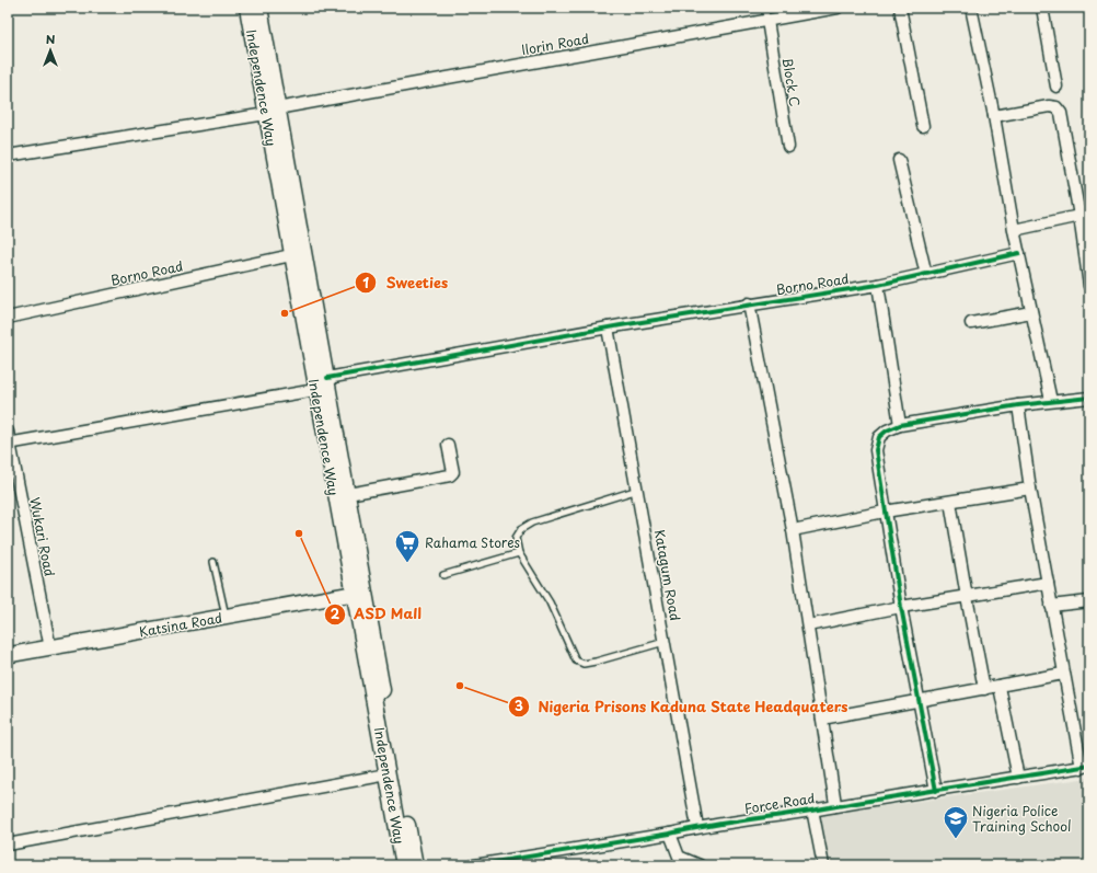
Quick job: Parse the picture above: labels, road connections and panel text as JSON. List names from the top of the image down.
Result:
{
  "streets": {
    "main road": ["Independence Way"],
    "street": [
      "Ilorin Road",
      "Block C",
      "Borno Road",
      "Wukari Road",
      "Katagum Road",
      "Katsina Road",
      "Force Road"
    ]
  },
  "crossings": [
    ["Ilorin Road", "Block C"],
    ["Ilorin Road", "Independence Way"],
    ["Independence Way", "Borno Road"],
    ["Independence Way", "Katsina Road"],
    ["Borno Road", "Katagum Road"],
    ["Wukari Road", "Katsina Road"],
    ["Katagum Road", "Force Road"]
  ],
  "places": {
    "other": ["Sweeties", "ASD Mall", "Nigeria Prisons Kaduna State Headquaters"],
    "supermarket": ["Rahama Stores"],
    "school or university": ["Nigeria Police Training School"]
  },
  "north": "top"
}
